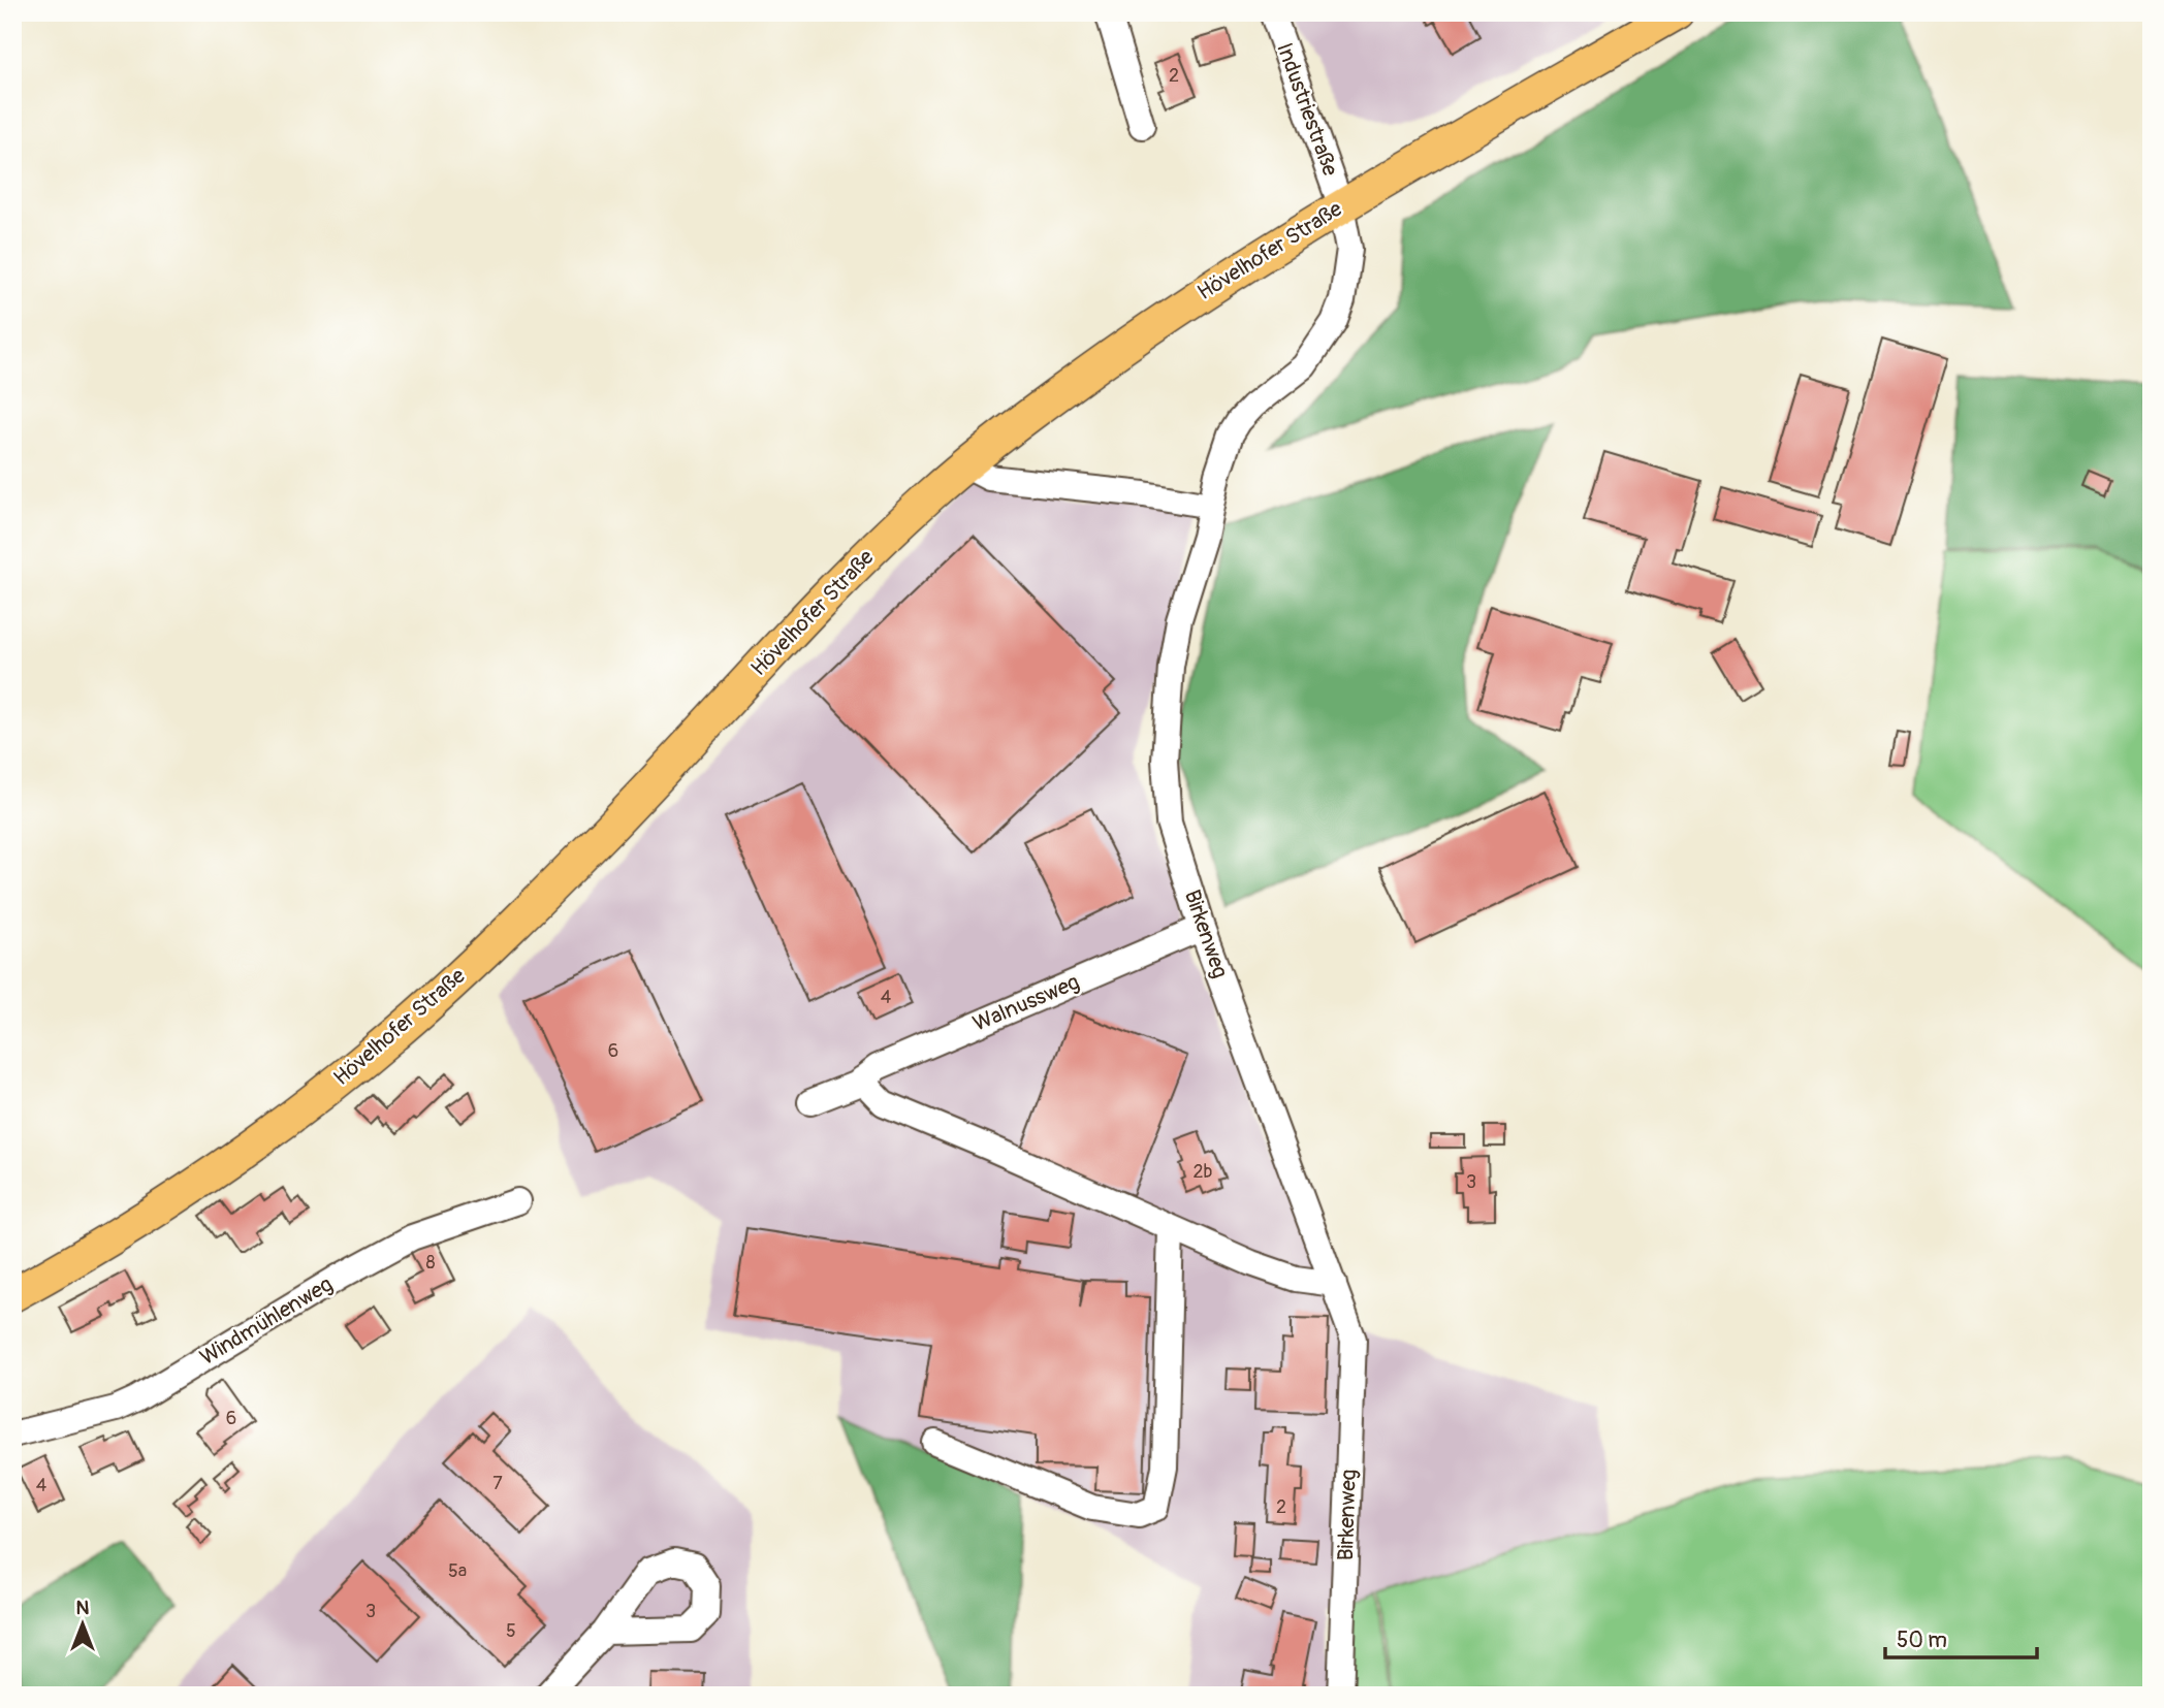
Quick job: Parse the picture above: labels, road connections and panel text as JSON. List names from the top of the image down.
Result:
{
  "streets": {
    "main road": ["Hövelhofer Straße"],
    "street": [
      "Industriestraße",
      "Birkenweg",
      "Walnussweg",
      "Windmühlenweg"
    ]
  },
  "crossings": [
    ["Industriestraße", "Hövelhofer Straße"],
    ["Industriestraße", "Birkenweg"],
    ["Hövelhofer Straße", "Birkenweg"],
    ["Birkenweg", "Walnussweg"]
  ],
  "house_numbers": [
    "2",
    "4",
    "6",
    "2b",
    "3",
    "8",
    "6",
    "7",
    "4",
    "2",
    "5a",
    "3",
    "5"
  ],
  "scale_bar": "50 m",
  "north": "top"
}
